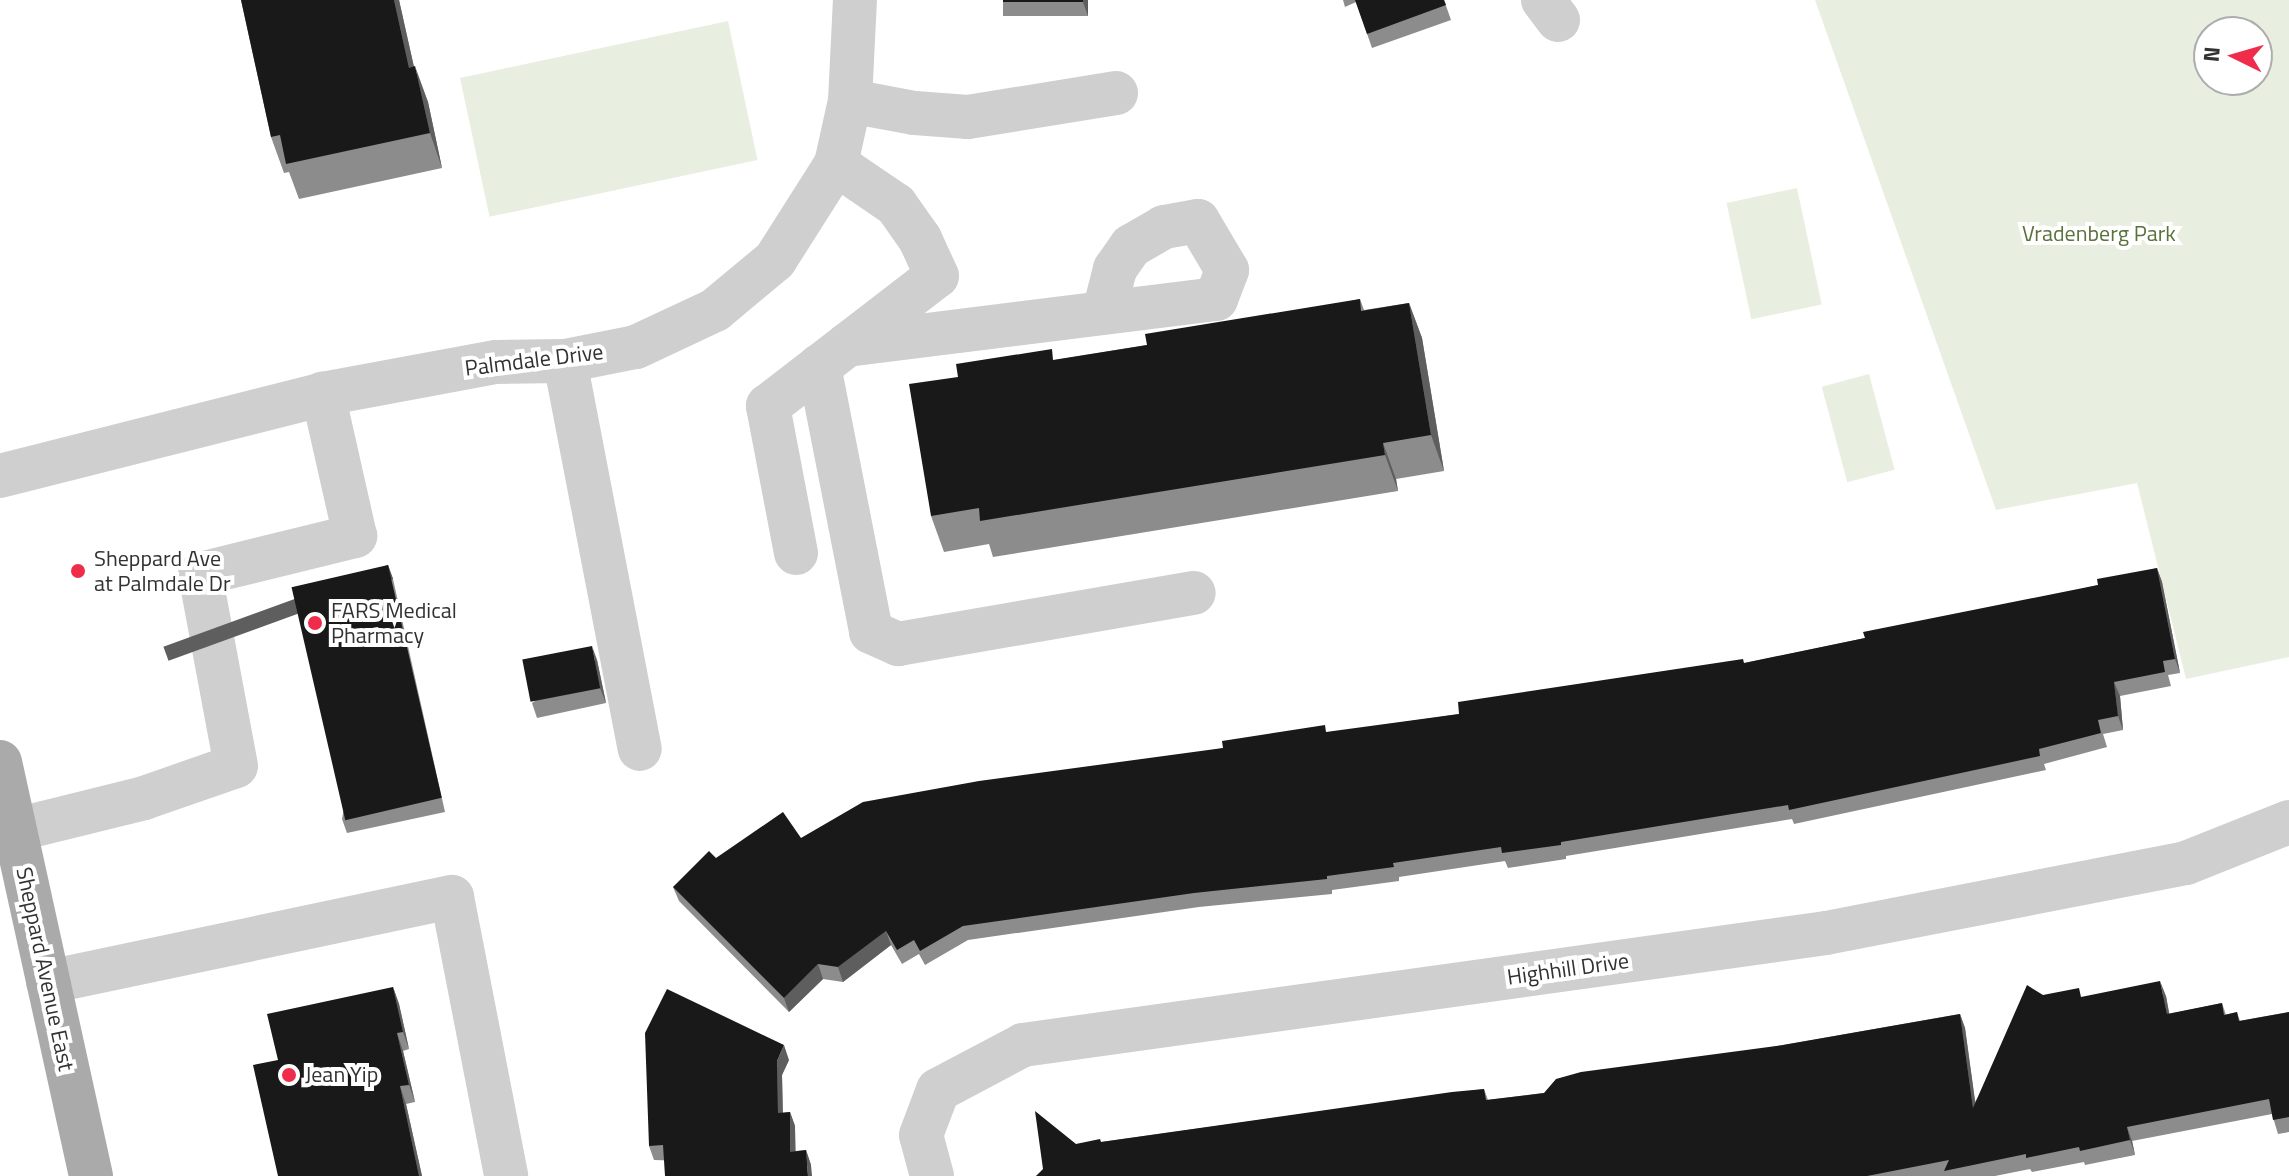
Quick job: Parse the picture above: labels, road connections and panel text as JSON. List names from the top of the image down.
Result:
{
  "streets": {
    "main road": ["Sheppard Avenue East"],
    "street": ["Palmdale Drive", "Highhill Drive"]
  },
  "parks": ["Vradenberg Park"],
  "places": ["Sheppard Ave at Palmdale Dr", "FARS Medical Pharmacy", "Jean Yip"],
  "north": "left"
}
